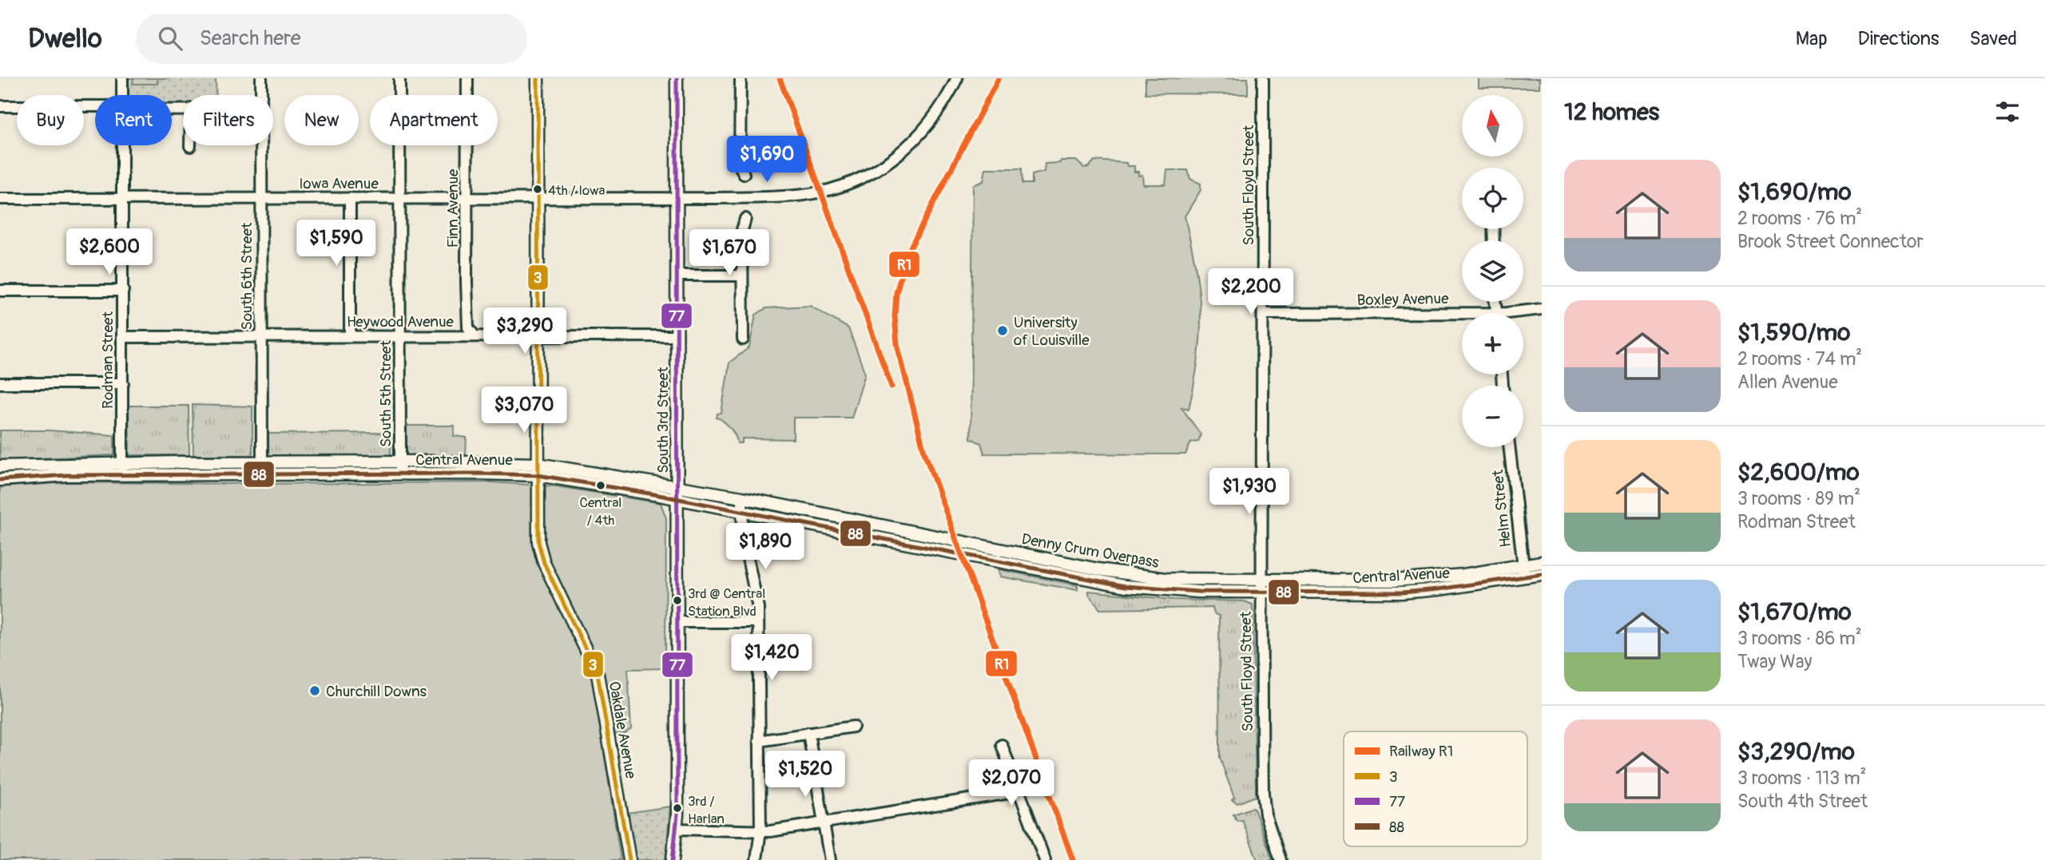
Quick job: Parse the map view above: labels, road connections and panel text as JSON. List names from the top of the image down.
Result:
{
  "streets": {
    "main road": [
      "South 3rd Street",
      "Central Avenue",
      "Denny Crum Overpass",
      "Oakdale Avenue"
    ],
    "street": [
      "Iowa Avenue",
      "South Floyd Street",
      "Finn Avenue",
      "South 6th Street",
      "Boxley Avenue",
      "Heywood Avenue",
      "Rodman Street",
      "South 5th Street",
      "Helm Street"
    ]
  },
  "crossings": [
    ["Iowa Avenue", "Finn Avenue"],
    ["Iowa Avenue", "South 6th Street"],
    ["Iowa Avenue", "Rodman Street"],
    ["Iowa Avenue", "South 5th Street"],
    ["Iowa Avenue", "South 3rd Street"],
    ["South Floyd Street", "Boxley Avenue"],
    ["South Floyd Street", "Central Avenue"],
    ["South Floyd Street", "Denny Crum Overpass"],
    ["Finn Avenue", "Heywood Avenue"],
    ["South 6th Street", "Heywood Avenue"],
    ["South 6th Street", "Central Avenue"],
    ["Heywood Avenue", "Rodman Street"],
    ["Heywood Avenue", "South 5th Street"],
    ["Heywood Avenue", "South 3rd Street"],
    ["Rodman Street", "Central Avenue"],
    ["South 5th Street", "Central Avenue"],
    ["South 3rd Street", "Central Avenue"],
    ["Central Avenue", "Helm Street"],
    ["Central Avenue", "Denny Crum Overpass"],
    ["Central Avenue", "Oakdale Avenue"]
  ],
  "places": [
    "4th / Iowa",
    "University of Louisville",
    "Central / 4th",
    "3rd @ Central Station Blvd",
    "Churchill Downs",
    "3rd / Harlan"
  ],
  "lines": [
    "rail line R1",
    "transit line 3",
    "transit line 77",
    "transit line 88"
  ],
  "legend": [
    "Railway R1",
    "3",
    "77",
    "88"
  ],
  "north": "top",
  "page": {
    "header": "Dwello",
    "search": "Search here",
    "nav": ["Map", "Directions", "Saved"],
    "heading": "12 homes",
    "map_buttons": ["+", "−"],
    "chip": [
      "Buy",
      "Rent",
      "Filters",
      "New",
      "Apartment"
    ],
    "price": [
      "$1,690",
      "$1,590",
      "$2,600",
      "$1,670",
      "$2,200",
      "$3,290",
      "$3,070",
      "$1,930",
      "$1,890",
      "$1,420",
      "$1,520",
      "$2,070"
    ],
    "list": [
      {
        "name": "$1,690/mo",
        "note": "2 rooms · 76 m² · Brook Street Connector"
      },
      {
        "name": "$1,590/mo",
        "note": "2 rooms · 74 m² · Allen Avenue"
      },
      {
        "name": "$2,600/mo",
        "note": "3 rooms · 89 m² · Rodman Street"
      },
      {
        "name": "$1,670/mo",
        "note": "3 rooms · 86 m² · Tway Way"
      },
      {
        "name": "$3,290/mo",
        "note": "3 rooms · 113 m² · South 4th Street"
      }
    ]
  }
}
